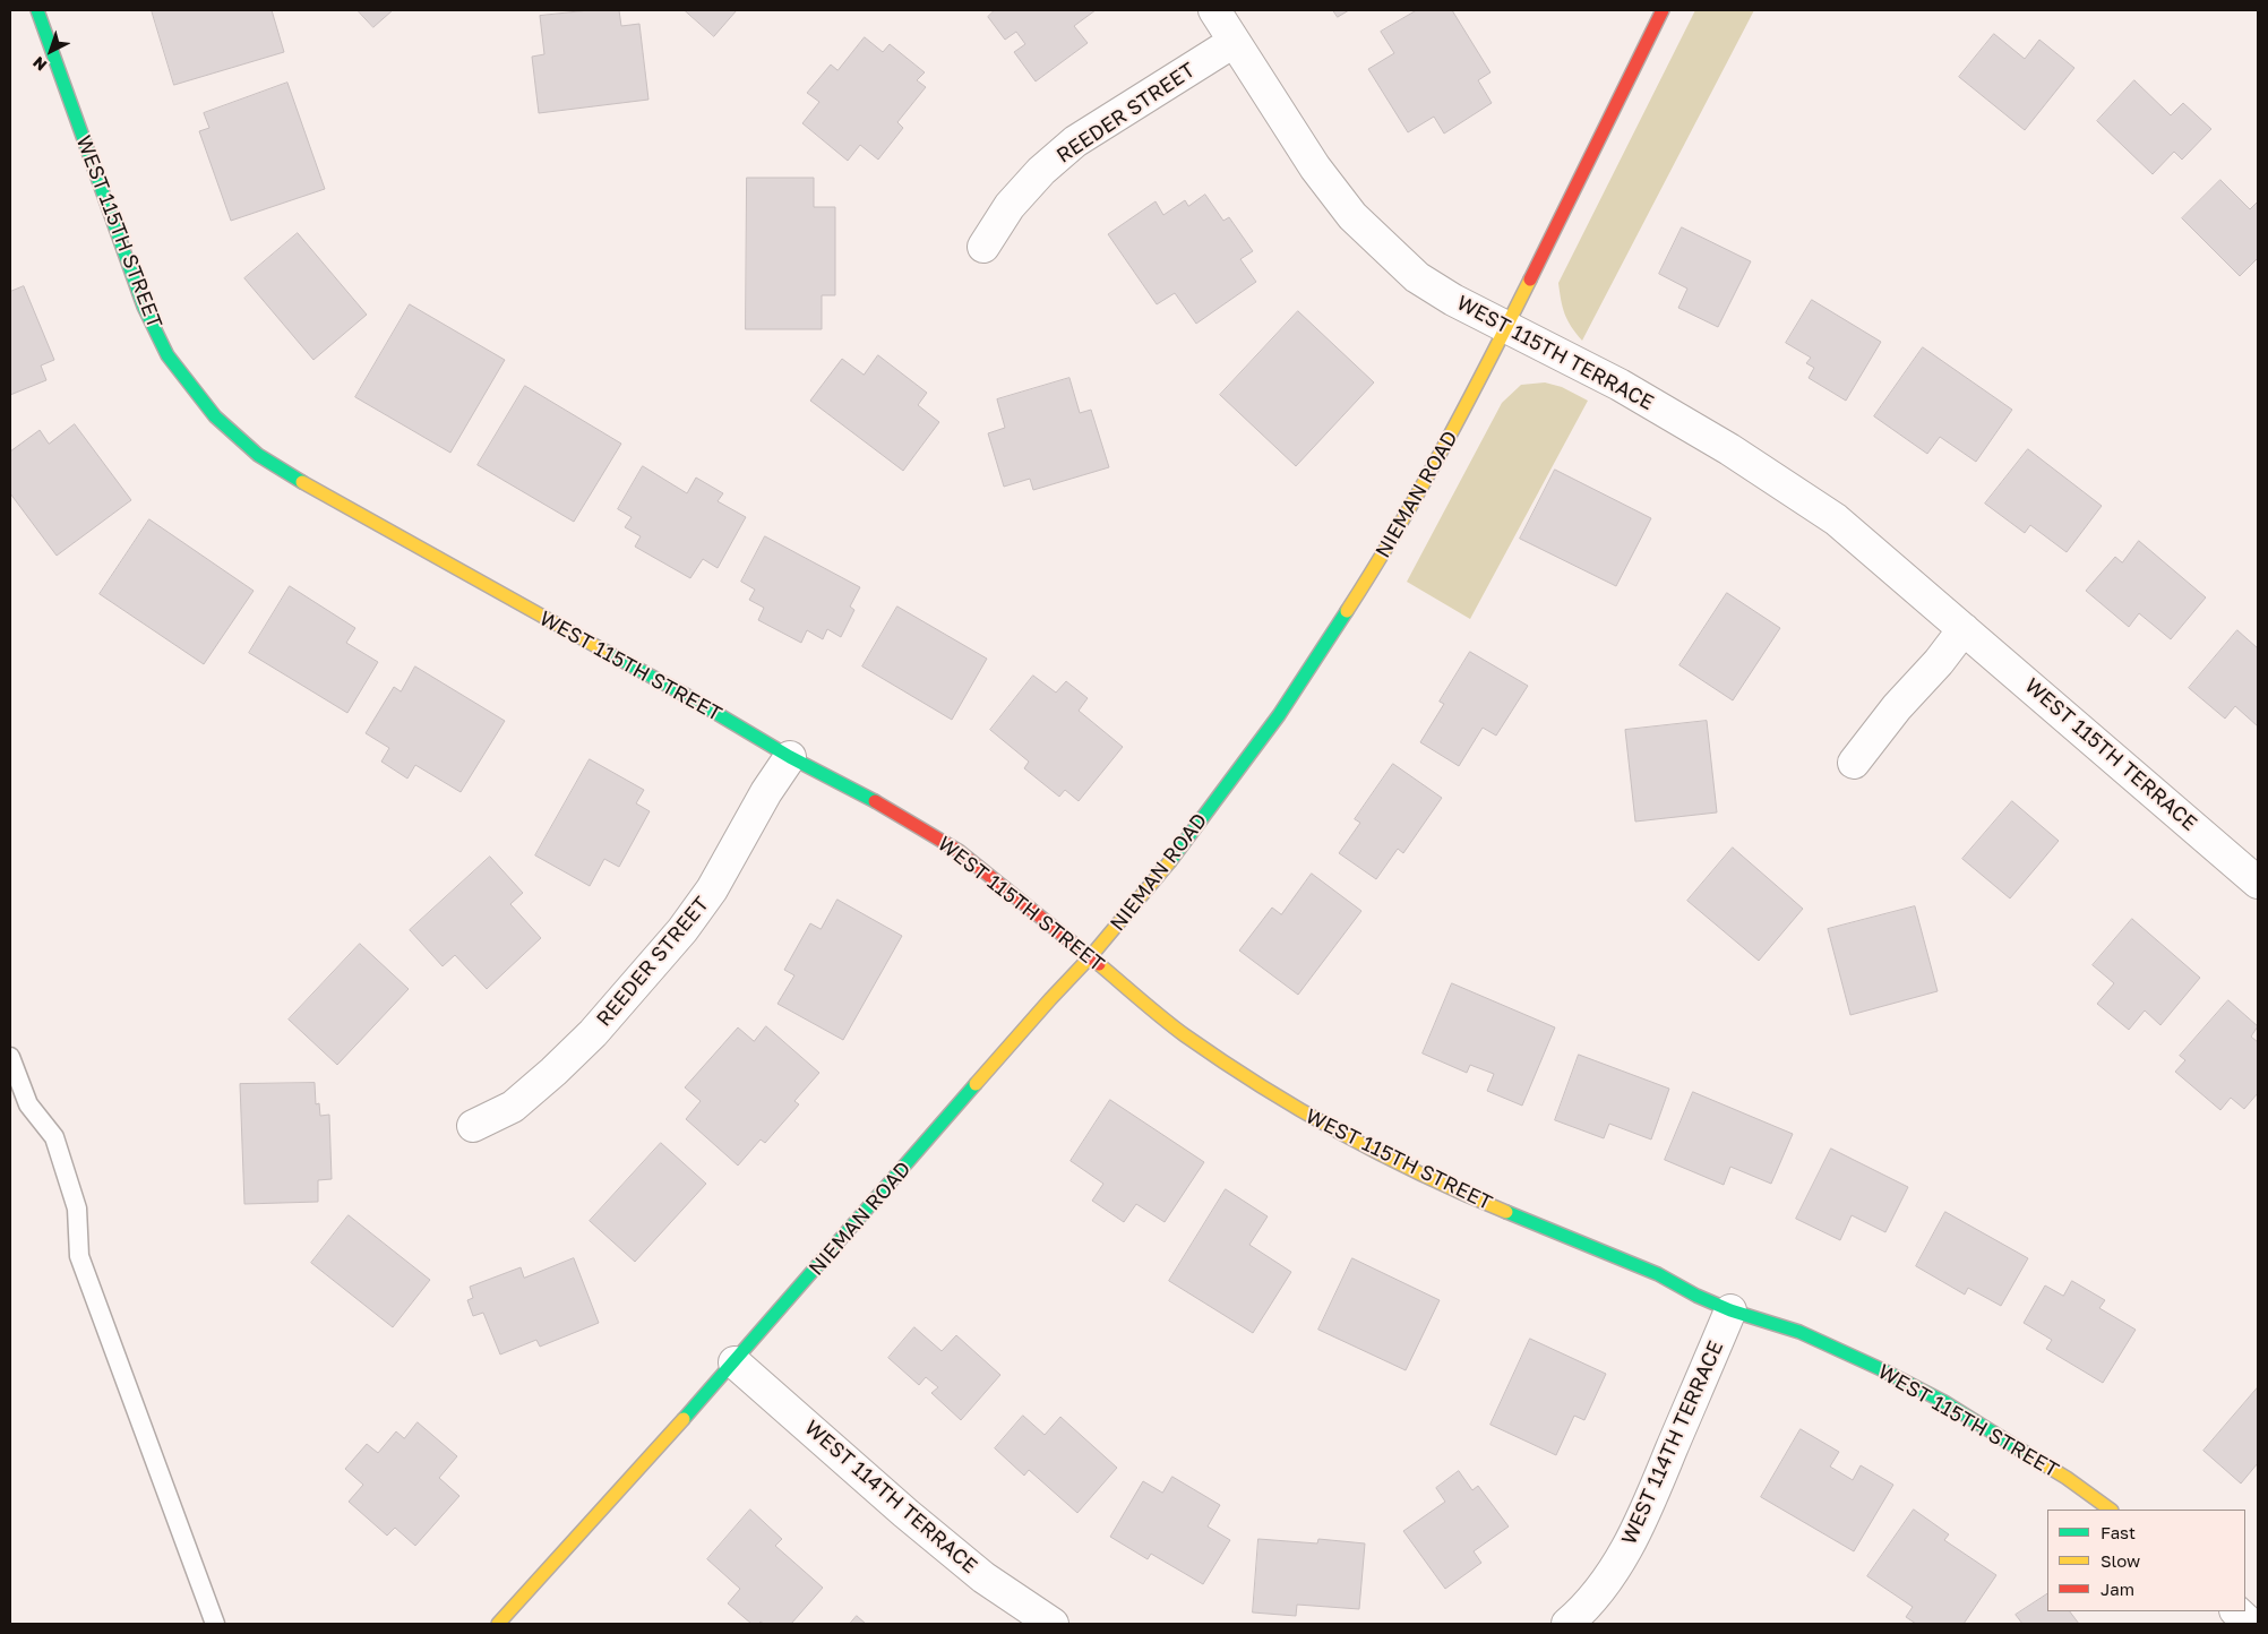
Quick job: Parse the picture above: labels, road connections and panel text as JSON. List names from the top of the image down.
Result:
{
  "streets": {
    "street": [
      "REEDER STREET",
      "WEST 115TH STREET",
      "WEST 115TH TERRACE",
      "NIEMAN ROAD",
      "WEST 114TH TERRACE"
    ]
  },
  "crossings": [
    ["REEDER STREET", "WEST 115TH STREET"],
    ["REEDER STREET", "WEST 115TH TERRACE"],
    ["WEST 115TH STREET", "NIEMAN ROAD"],
    ["WEST 115TH STREET", "WEST 114TH TERRACE"],
    ["WEST 115TH TERRACE", "NIEMAN ROAD"],
    ["NIEMAN ROAD", "WEST 114TH TERRACE"]
  ],
  "legend": ["Fast", "Slow", "Jam"],
  "north": "bottom left"
}
